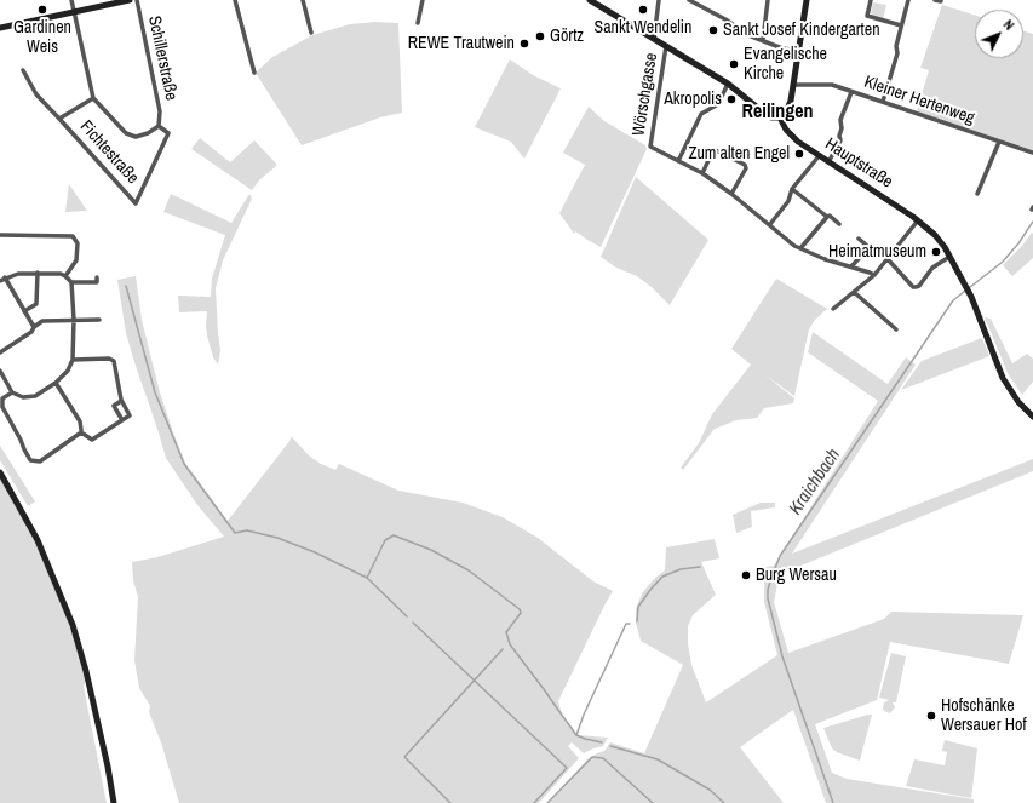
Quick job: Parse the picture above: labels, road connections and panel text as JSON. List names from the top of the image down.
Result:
{
  "streets": {
    "street": [
      "Schillerstraße",
      "Wörschgasse",
      "Kleiner Hertenweg",
      "Fichtestraße",
      "Hauptstraße"
    ]
  },
  "crossings": [
    ["Schillerstraße", "Fichtestraße"]
  ],
  "districts": ["Reilingen"],
  "water": ["Kraichbach"],
  "places": [
    "Gardinen Weis",
    "Sankt Wendelin",
    "Sankt Josef Kindergarten",
    "Görtz",
    "REWE Trautwein",
    "Evangelische Kirche",
    "Akropolis",
    "Zum alten Engel",
    "Heimatmuseum",
    "Burg Wersau",
    "Hofschänke Wersauer Hof"
  ],
  "north": "top right"
}
